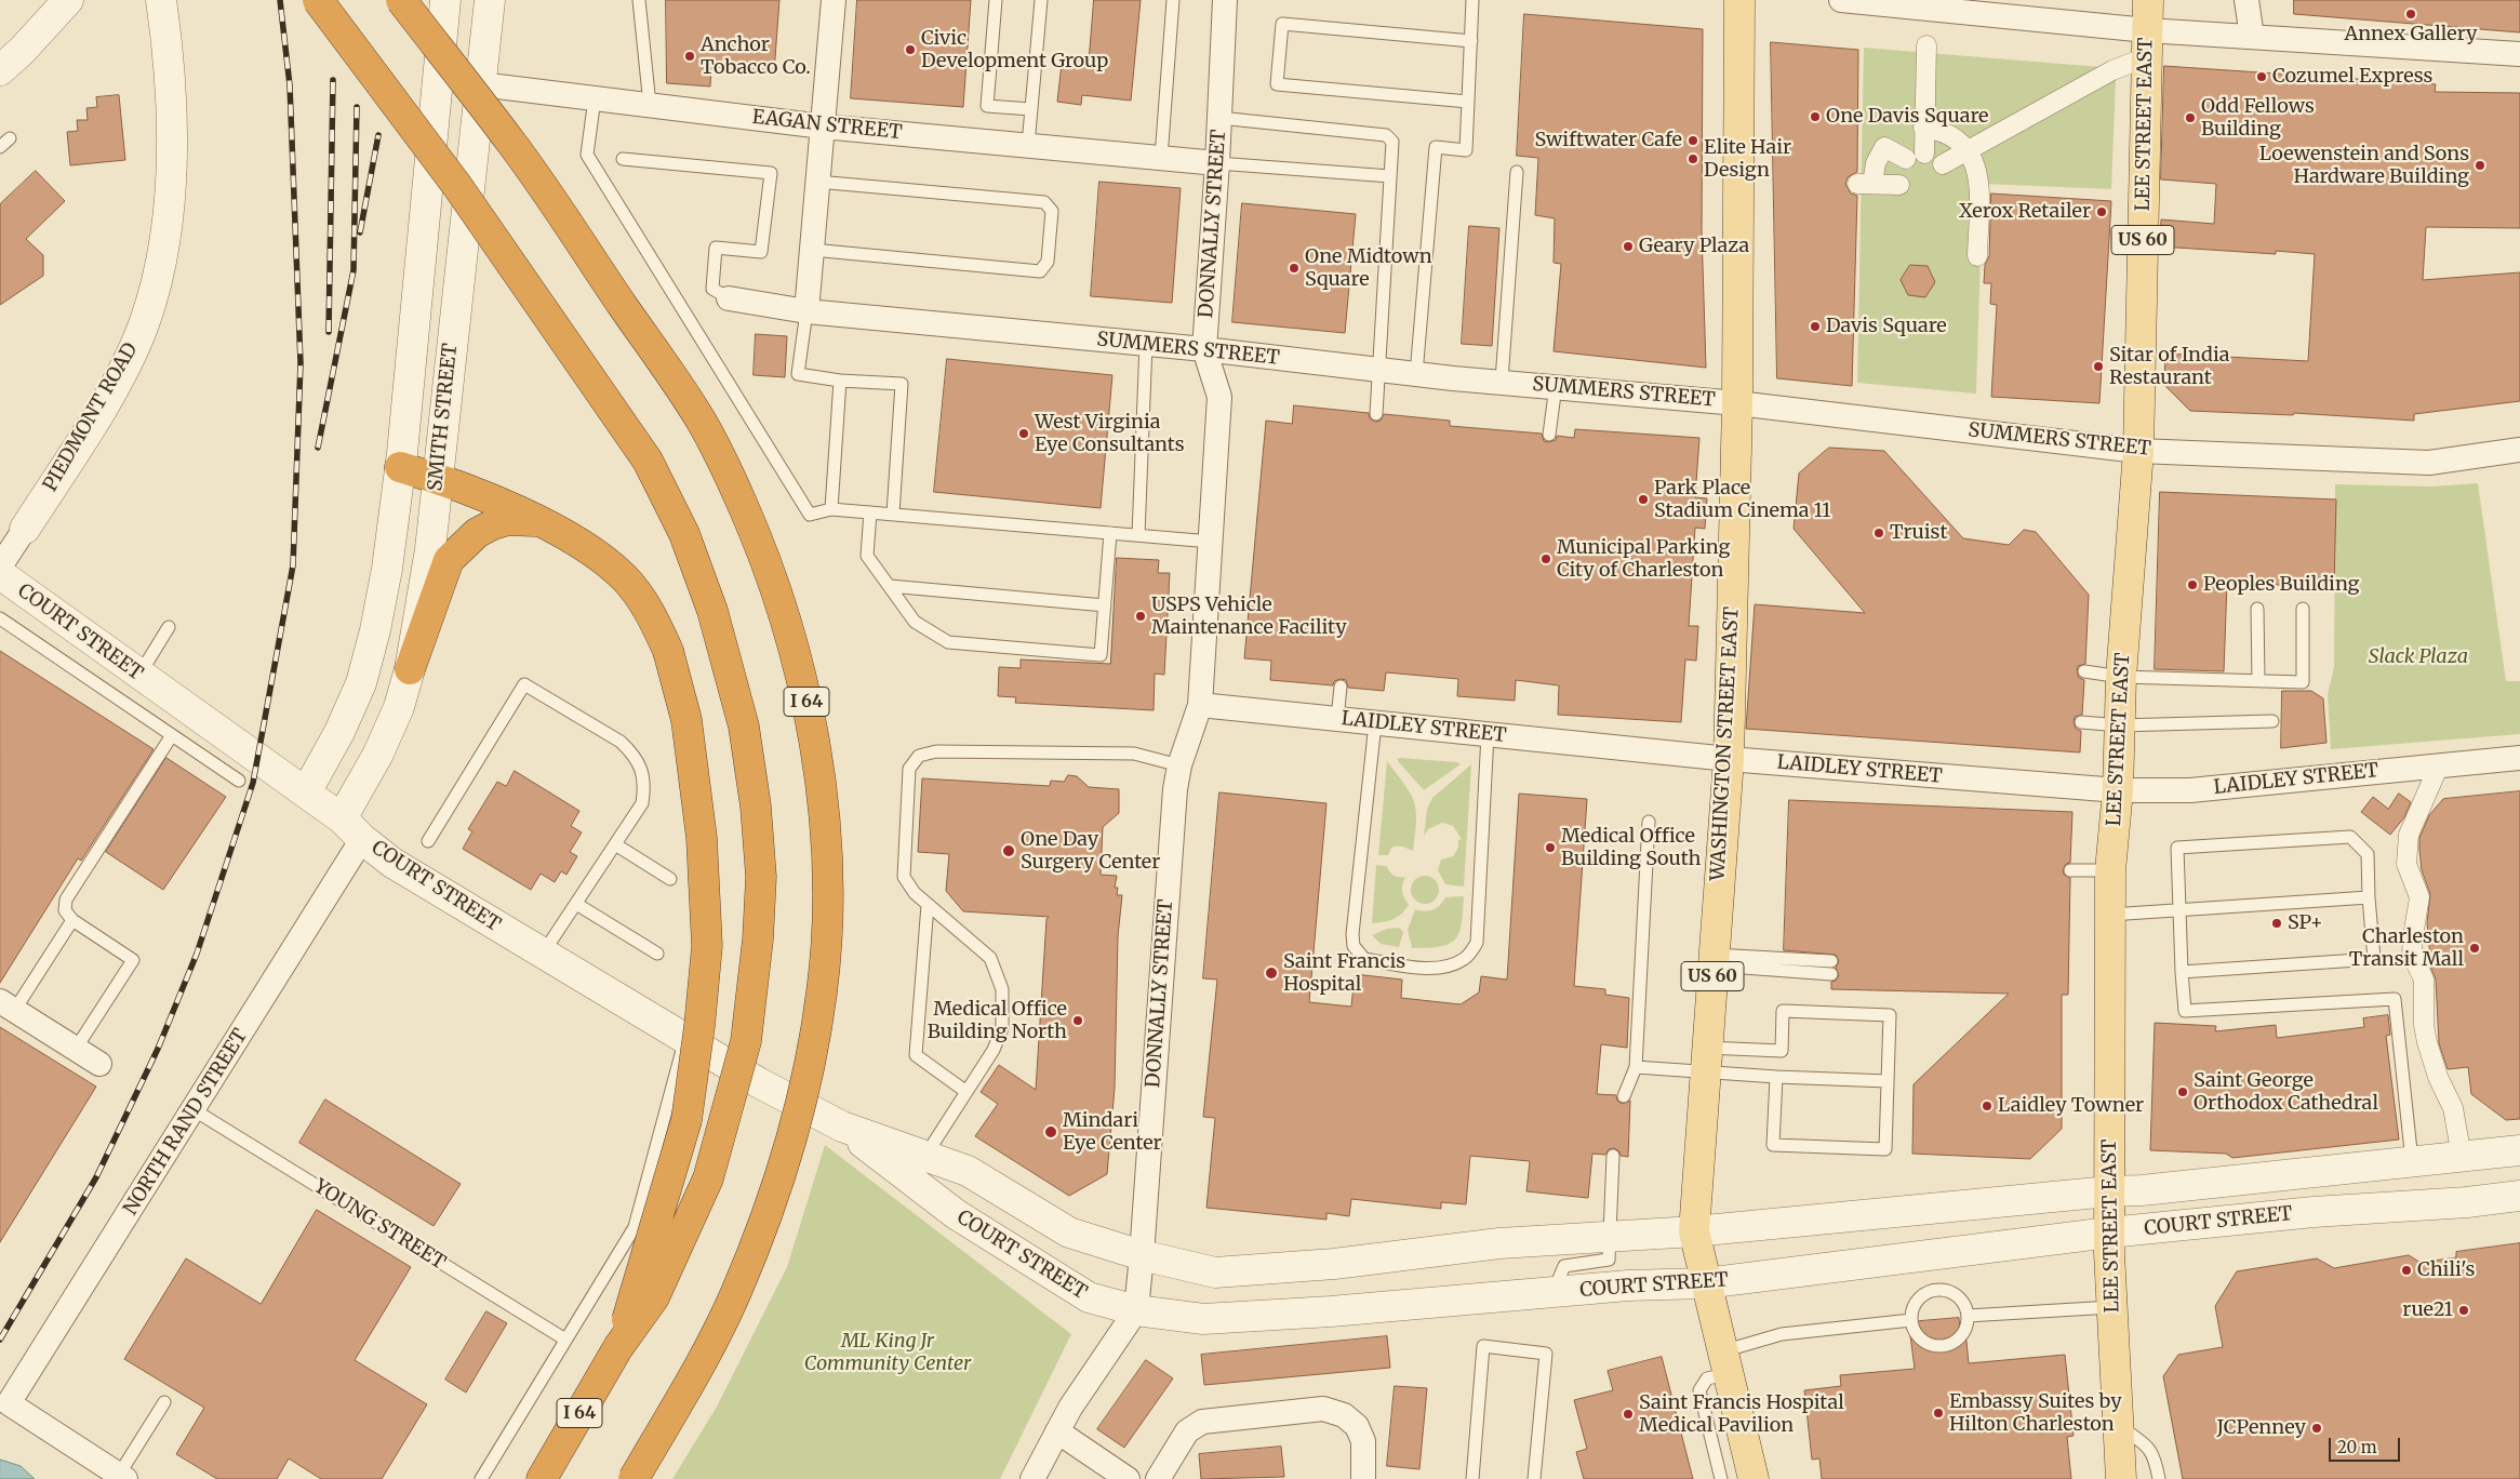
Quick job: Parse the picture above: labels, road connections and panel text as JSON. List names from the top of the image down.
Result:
{
  "streets": {
    "highway": ["I 64"],
    "main road": ["LEE STREET EAST", "US 60", "WASHINGTON STREET EAST"],
    "street": [
      "EAGAN STREET",
      "DONNALLY STREET",
      "SUMMERS STREET",
      "PIEDMONT ROAD",
      "SMITH STREET",
      "COURT STREET",
      "LAIDLEY STREET",
      "NORTH RAND STREET"
    ],
    "lane": ["YOUNG STREET"]
  },
  "crossings": [
    ["LEE STREET EAST", "SUMMERS STREET"],
    ["LEE STREET EAST", "COURT STREET"],
    ["LEE STREET EAST", "LAIDLEY STREET"],
    ["EAGAN STREET", "DONNALLY STREET"],
    ["EAGAN STREET", "SMITH STREET"],
    ["DONNALLY STREET", "SUMMERS STREET"],
    ["DONNALLY STREET", "COURT STREET"],
    ["DONNALLY STREET", "LAIDLEY STREET"],
    ["SUMMERS STREET", "WASHINGTON STREET EAST"],
    ["SMITH STREET", "COURT STREET"],
    ["COURT STREET", "WASHINGTON STREET EAST"],
    ["COURT STREET", "NORTH RAND STREET"],
    ["LAIDLEY STREET", "WASHINGTON STREET EAST"],
    ["NORTH RAND STREET", "YOUNG STREET"]
  ],
  "parks": ["Slack Plaza", "ML King Jr Community Center"],
  "places": [
    "Annex Gallery",
    "Civic Development Group",
    "Anchor Tobacco Co.",
    "Cozumel Express",
    "One Davis Square",
    "Odd Fellows Building",
    "Swiftwater Cafe",
    "Elite Hair Design",
    "Loewenstein and Sons Hardware Building",
    "Xerox Retailer",
    "Geary Plaza",
    "One Midtown Square",
    "Davis Square",
    "Sitar of India Restaurant",
    "West Virginia Eye Consultants",
    "Park Place Stadium Cinema 11",
    "Truist",
    "Municipal Parking City of Charleston",
    "Peoples Building",
    "USPS Vehicle Maintenance Facility",
    "Medical Office Building South",
    "One Day Surgery Center",
    "SP+",
    "Charleston Transit Mall",
    "Saint Francis Hospital",
    "Medical Office Building North",
    "Saint George Orthodox Cathedral",
    "Laidley Towner",
    "Mindari Eye Center",
    "Chili's",
    "rue21",
    "Embassy Suites by Hilton Charleston",
    "Saint Francis Hospital Medical Pavilion",
    "JCPenney"
  ],
  "scale_bar": "20 m"
}
